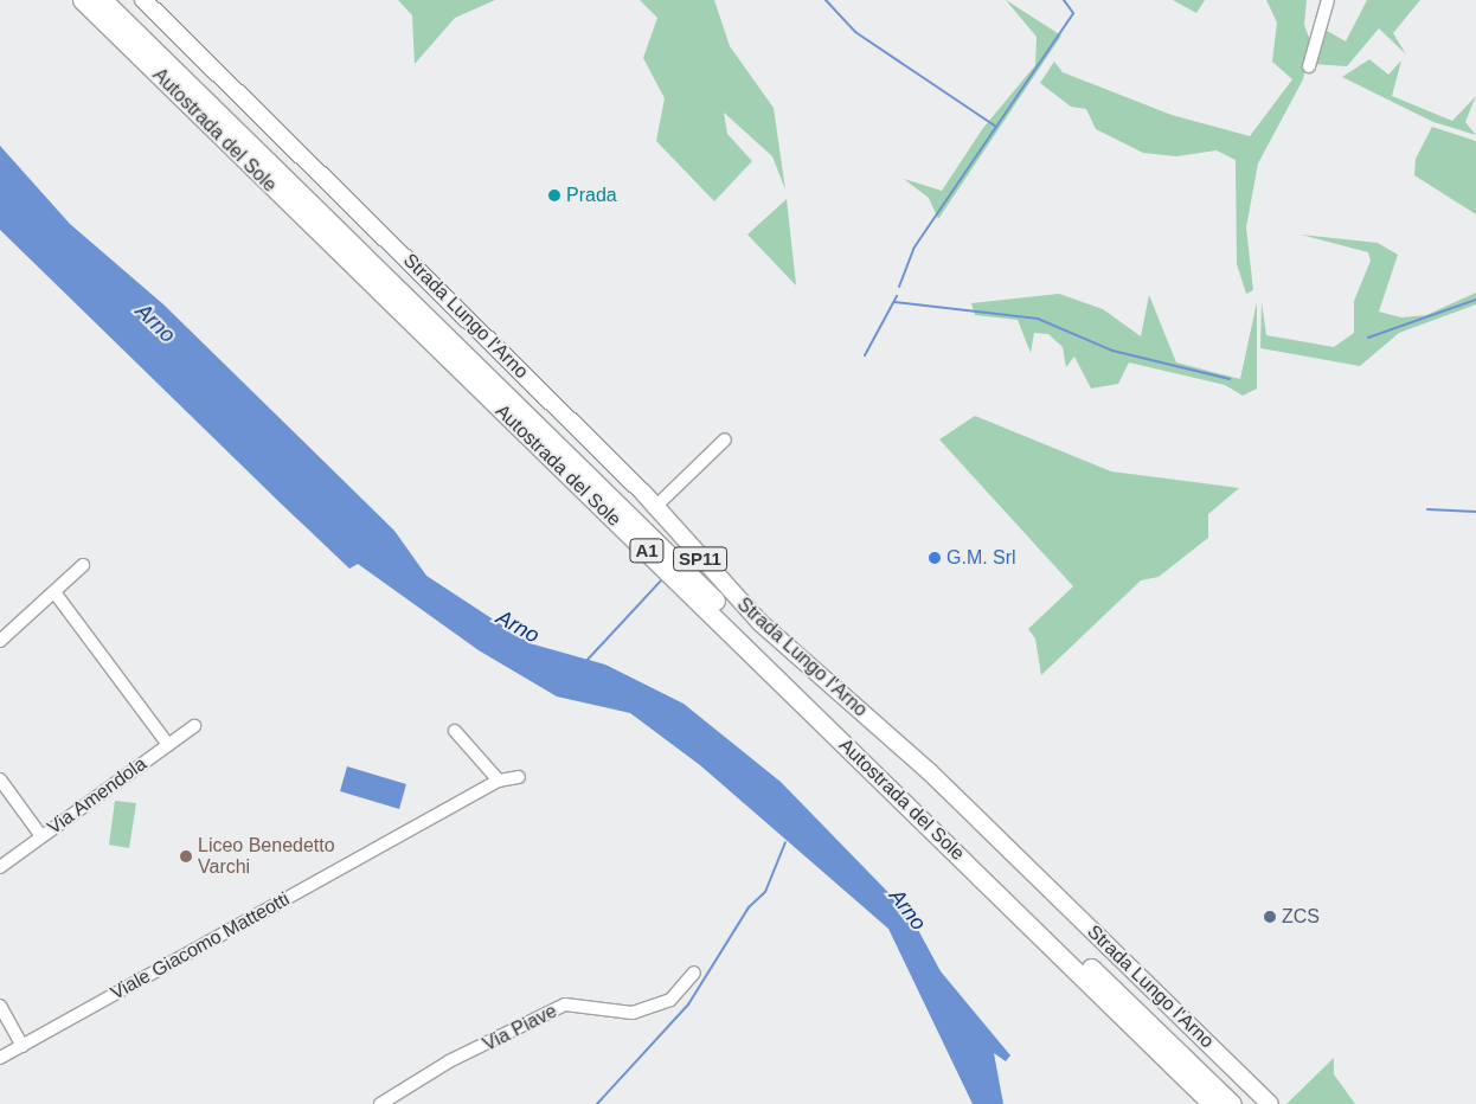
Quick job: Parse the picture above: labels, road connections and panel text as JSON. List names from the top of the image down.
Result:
{
  "streets": {
    "highway": ["Autostrada del Sole", "A1"],
    "main road": ["Strada Lungo l'Arno", "SP11"],
    "street": ["Via Amendola", "Viale Giacomo Matteotti", "Via Piave"]
  },
  "water": ["Arno"],
  "places": [
    "Prada",
    "G.M. Srl",
    "Liceo Benedetto Varchi",
    "ZCS"
  ]
}
